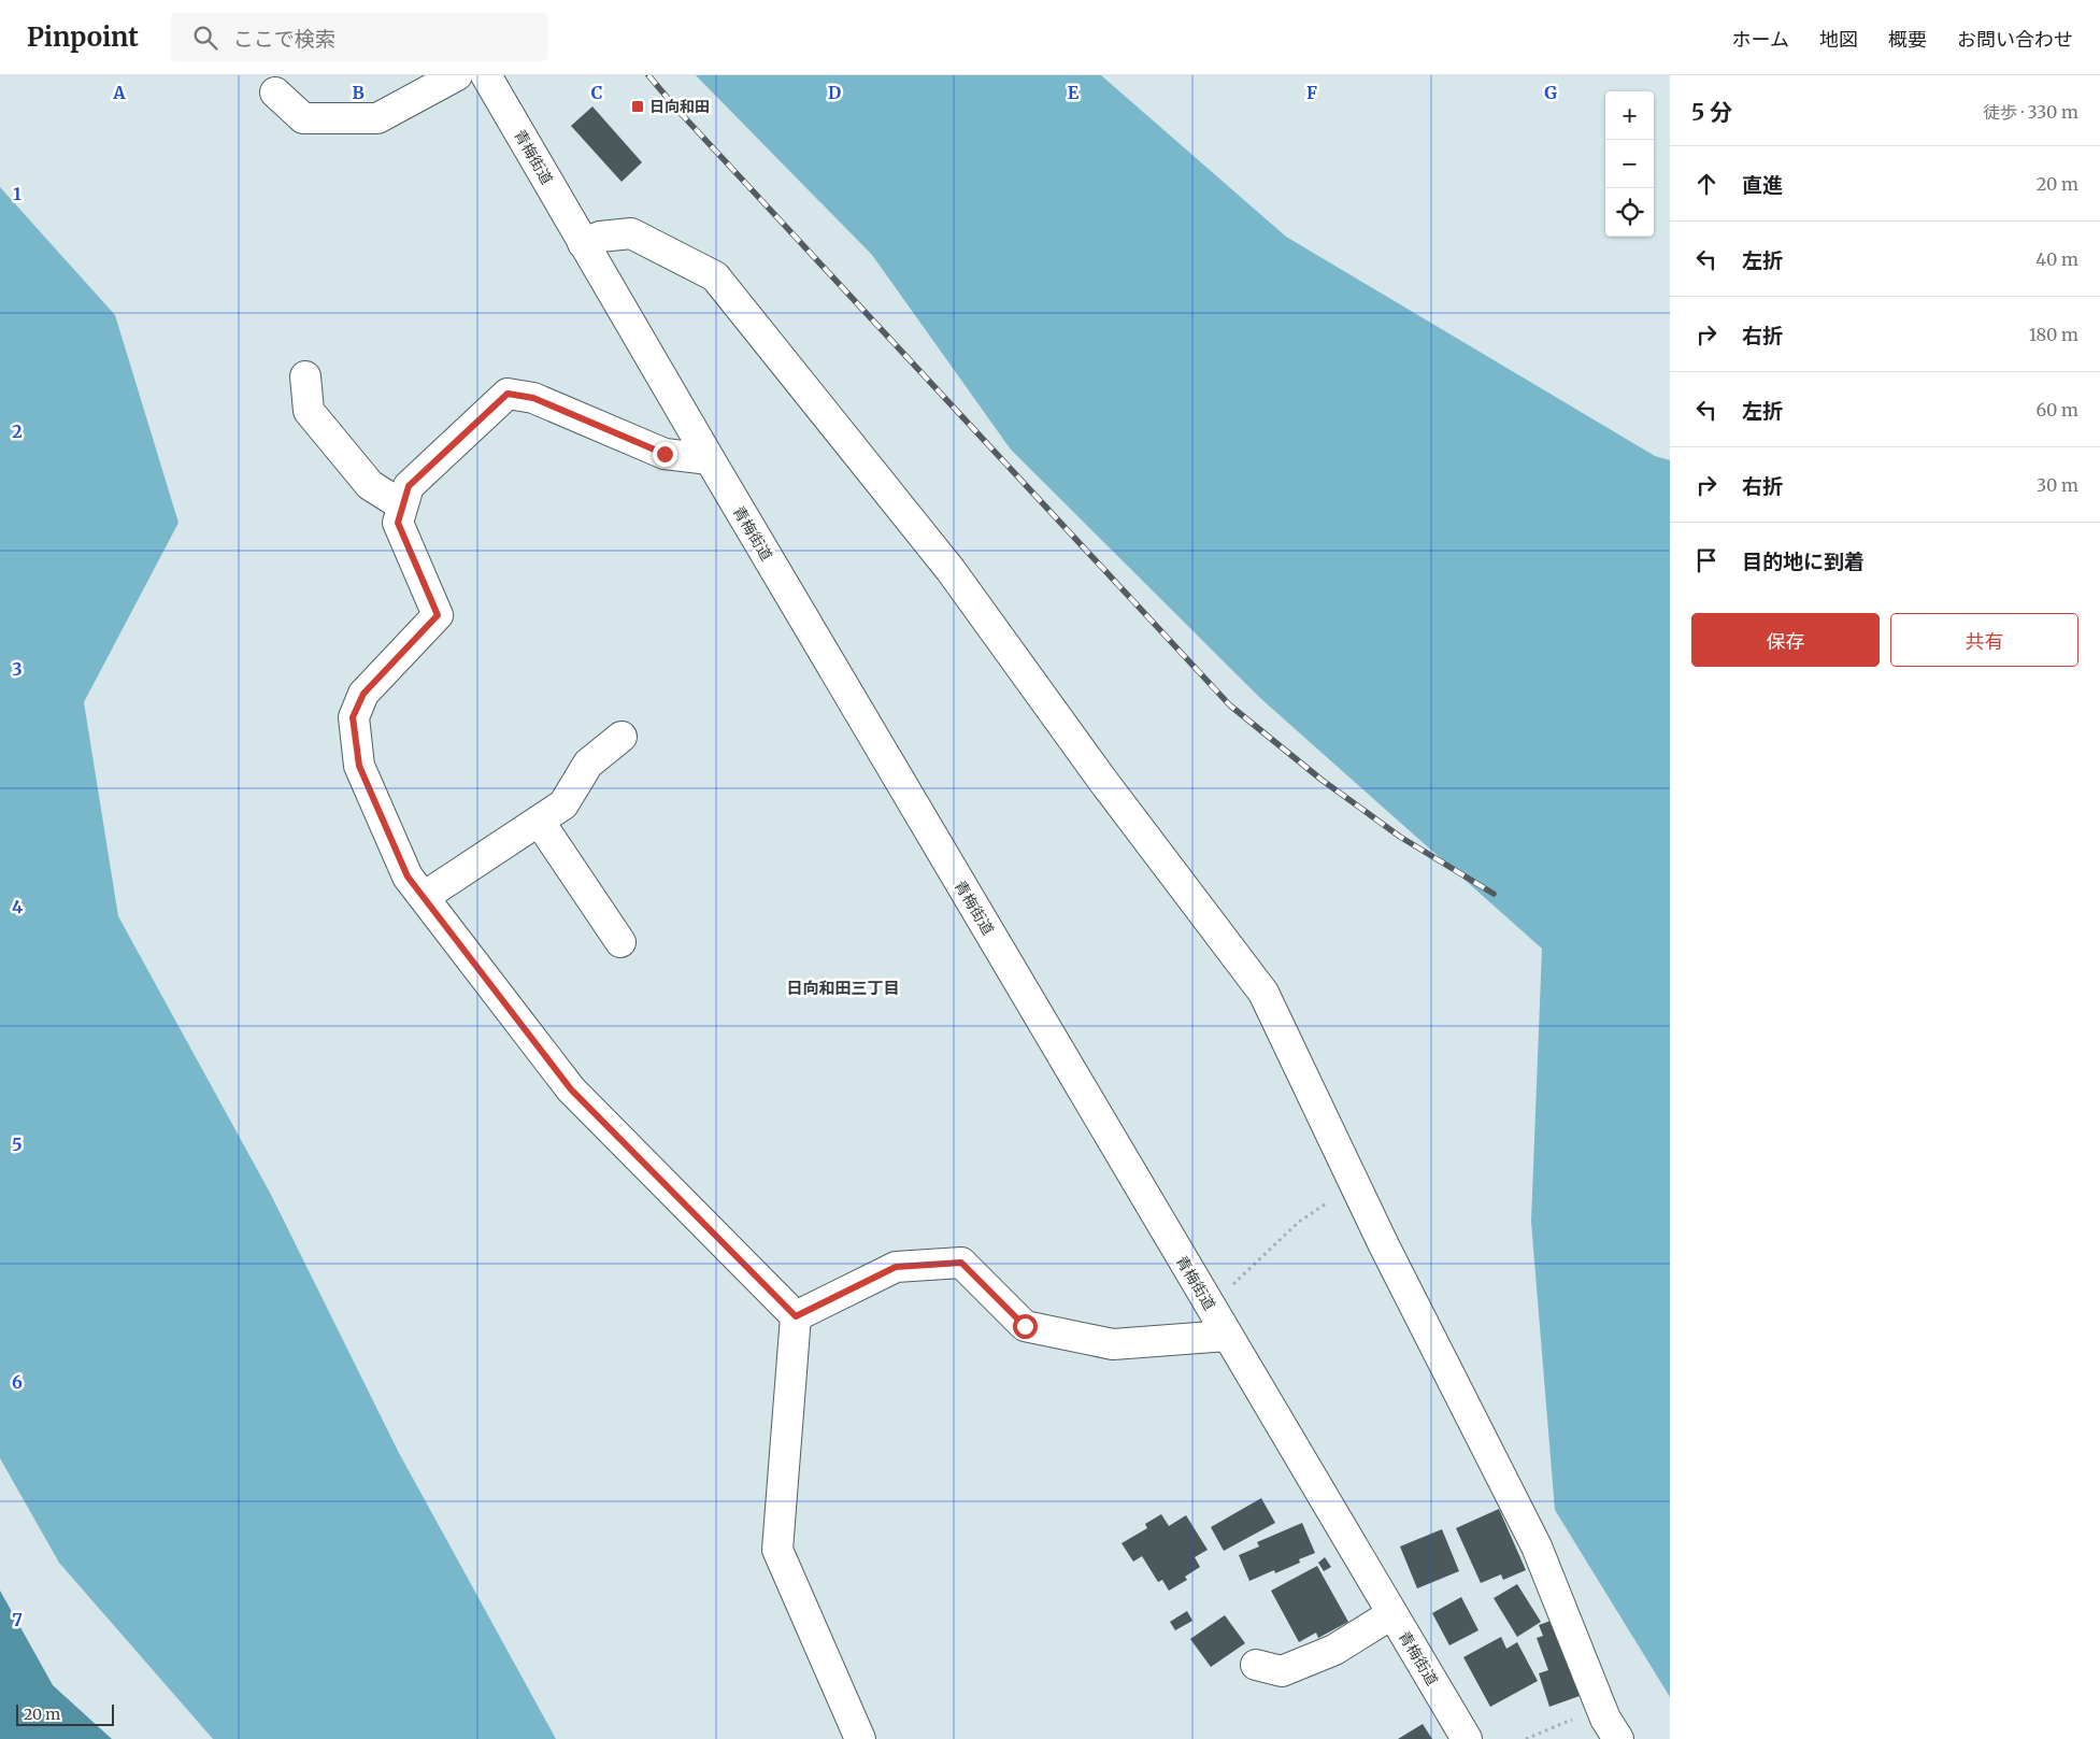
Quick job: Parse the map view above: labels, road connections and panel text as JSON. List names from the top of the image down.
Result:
{
  "streets": {
    "main road": ["青梅街道"]
  },
  "districts": ["日向和田三丁目"],
  "places": {
    "transit": ["日向和田"]
  },
  "scale_bar": "20 m",
  "page": {
    "header": "Pinpoint",
    "search": "ここで検索",
    "nav": [
      "ホーム",
      "地図",
      "概要",
      "お問い合わせ"
    ],
    "heading": ["5 分", "徒歩 · 330 m"],
    "map_buttons": ["+", "−"],
    "list": [
      ["直進", "20 m"],
      ["左折", "40 m"],
      ["右折", "180 m"],
      ["左折", "60 m"],
      ["右折", "30 m"],
      "目的地に到着"
    ],
    "buttons": ["保存", "共有"],
    "scale": "20 m"
  },
  "grid": {
    "columns": [
      "A",
      "B",
      "C",
      "D",
      "E",
      "F",
      "G"
    ],
    "rows": [
      "1",
      "2",
      "3",
      "4",
      "5",
      "6",
      "7"
    ]
  }
}
